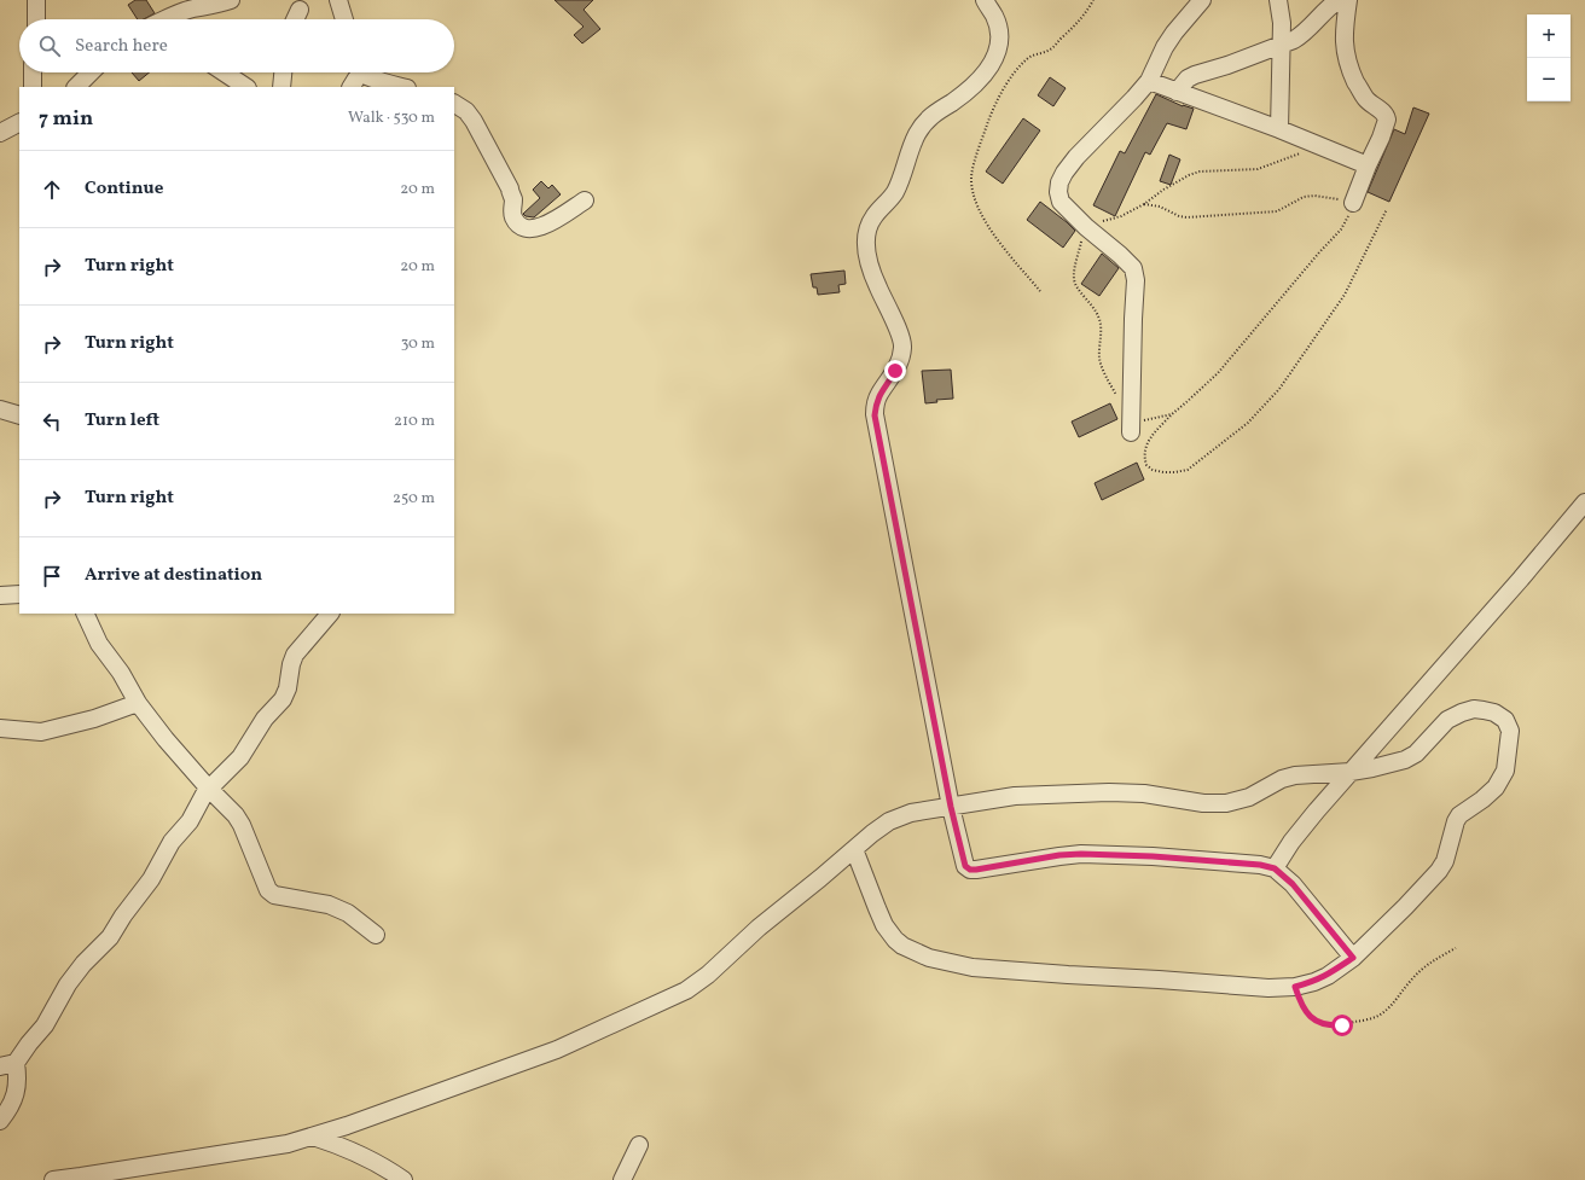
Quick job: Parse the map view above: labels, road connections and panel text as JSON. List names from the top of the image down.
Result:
{
  "page": {
    "map_buttons": ["+", "−"],
    "search": "Search here",
    "heading": ["7 min", "Walk · 530 m"],
    "list": [
      ["Continue", "20 m"],
      ["Turn right", "20 m"],
      ["Turn right", "30 m"],
      ["Turn left", "210 m"],
      ["Turn right", "250 m"],
      "Arrive at destination"
    ]
  }
}
